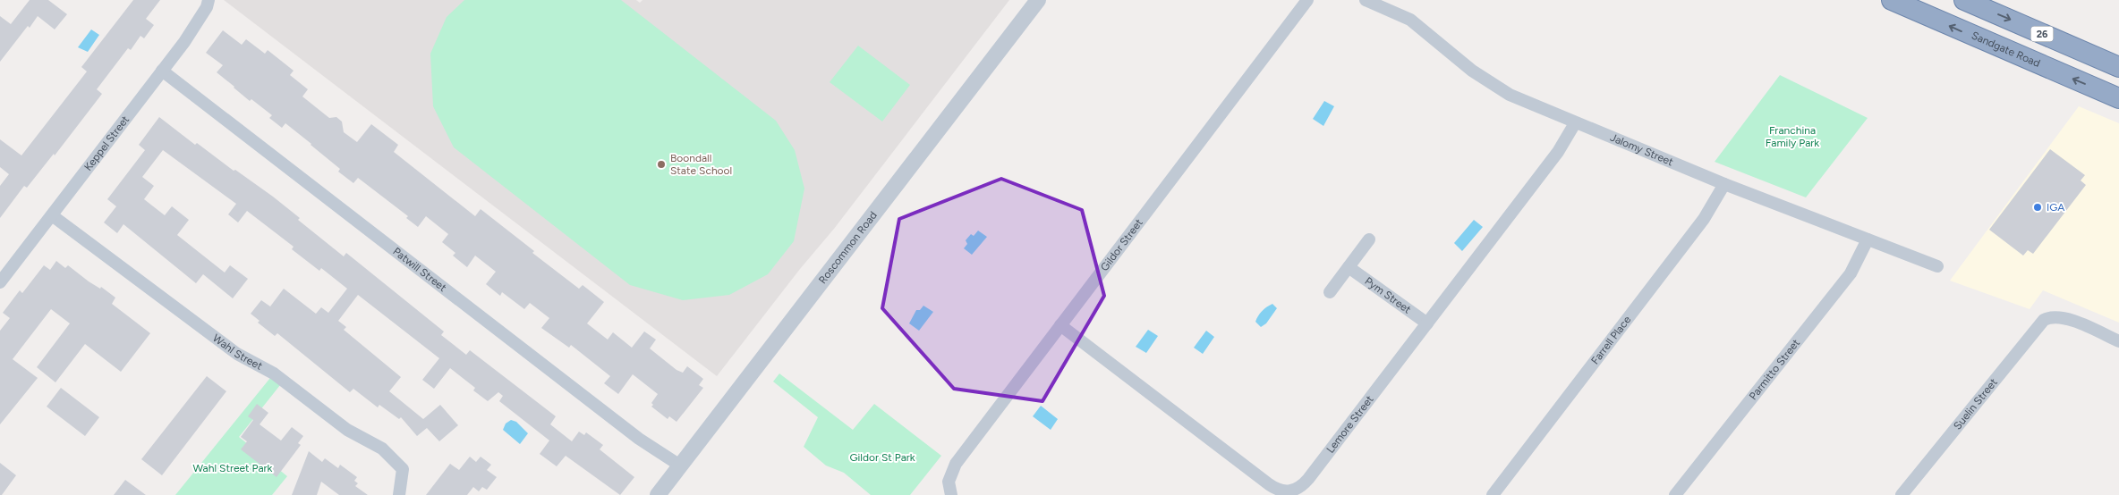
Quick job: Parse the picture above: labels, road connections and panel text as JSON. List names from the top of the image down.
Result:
{
  "streets": {
    "highway": ["26", "Sandgate Road"],
    "street": [
      "Keppel Street",
      "Jalomy Street",
      "Gildor Street",
      "Roscommon Road",
      "Patwill Street",
      "Pym Street",
      "Farrell Place",
      "Wahl Street",
      "Parmitto Street",
      "Suelin Street",
      "Lemore Street"
    ]
  },
  "crossings": [
    ["Keppel Street", "Patwill Street"],
    ["Keppel Street", "Wahl Street"],
    ["Jalomy Street", "Farrell Place"],
    ["Jalomy Street", "Parmitto Street"],
    ["Jalomy Street", "Lemore Street"],
    ["Gildor Street", "Lemore Street"],
    ["Roscommon Road", "Patwill Street"],
    ["Pym Street", "Lemore Street"]
  ],
  "parks": ["Franchina Family Park", "Gildor St Park", "Wahl Street Park"],
  "places": ["Boondall State School", "IGA"]
}
